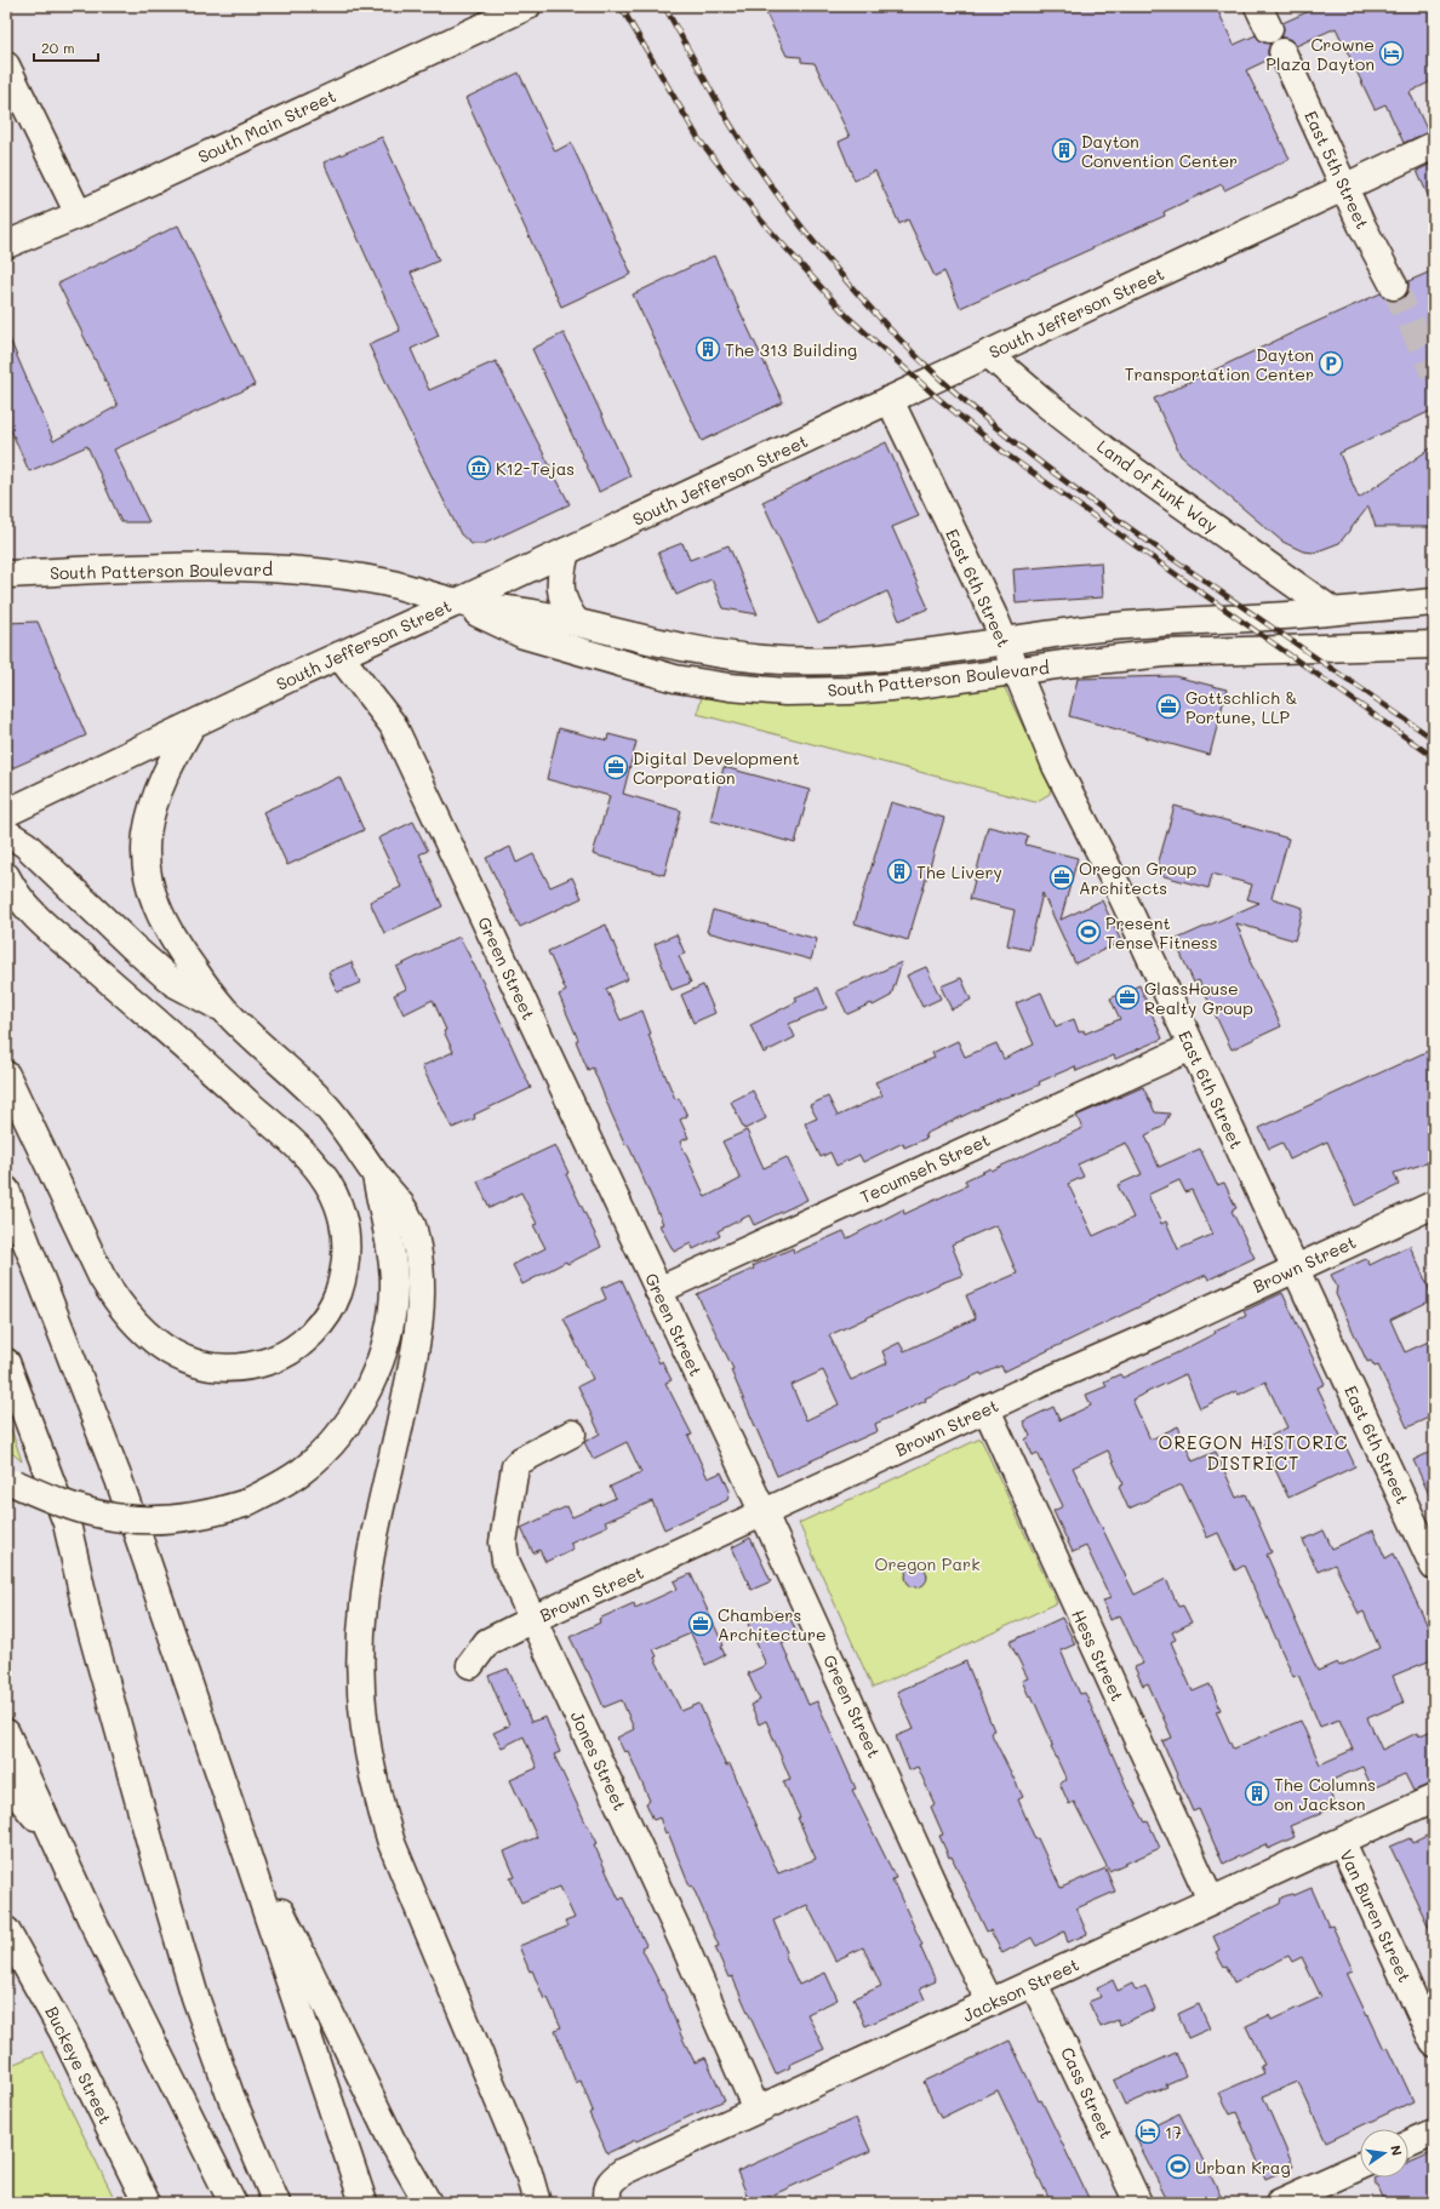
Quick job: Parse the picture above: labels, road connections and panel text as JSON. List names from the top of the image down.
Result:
{
  "streets": {
    "main road": [
      "South Main Street",
      "East 5th Street",
      "South Jefferson Street",
      "Land of Funk Way",
      "South Patterson Boulevard",
      "East 6th Street",
      "Green Street",
      "Tecumseh Street",
      "Brown Street",
      "Hess Street",
      "Jones Street",
      "Van Buren Street",
      "Jackson Street",
      "Buckeye Street",
      "Cass Street"
    ]
  },
  "crossings": [
    ["East 5th Street", "South Jefferson Street"],
    ["South Jefferson Street", "Land of Funk Way"],
    ["South Jefferson Street", "South Patterson Boulevard"],
    ["South Jefferson Street", "East 6th Street"],
    ["South Jefferson Street", "Green Street"],
    ["Land of Funk Way", "South Patterson Boulevard"],
    ["South Patterson Boulevard", "East 6th Street"],
    ["East 6th Street", "Tecumseh Street"],
    ["East 6th Street", "Brown Street"],
    ["Green Street", "Tecumseh Street"],
    ["Green Street", "Brown Street"],
    ["Green Street", "Jackson Street"],
    ["Brown Street", "Hess Street"],
    ["Brown Street", "Jones Street"],
    ["Hess Street", "Jackson Street"],
    ["Jones Street", "Jackson Street"],
    ["Van Buren Street", "Jackson Street"],
    ["Jackson Street", "Cass Street"]
  ],
  "districts": ["OREGON HISTORIC DISTRICT"],
  "parks": ["Oregon Park"],
  "places": {
    "hotel": ["Crowne Plaza Dayton", "17"],
    "building": [
      "Dayton Convention Center",
      "The 313 Building",
      "The Livery",
      "The Columns on Jackson"
    ],
    "parking": ["Dayton Transportation Center"],
    "museum": ["K12-Tejas"],
    "office": [
      "Gottschlich & Portune, LLP",
      "Digital Development Corporation",
      "Oregon Group Architects",
      "GlassHouse Realty Group",
      "Chambers Architecture"
    ],
    "sports": ["Present Tense Fitness", "Urban Krag"]
  },
  "scale_bar": "20 m",
  "north": "right"
}
